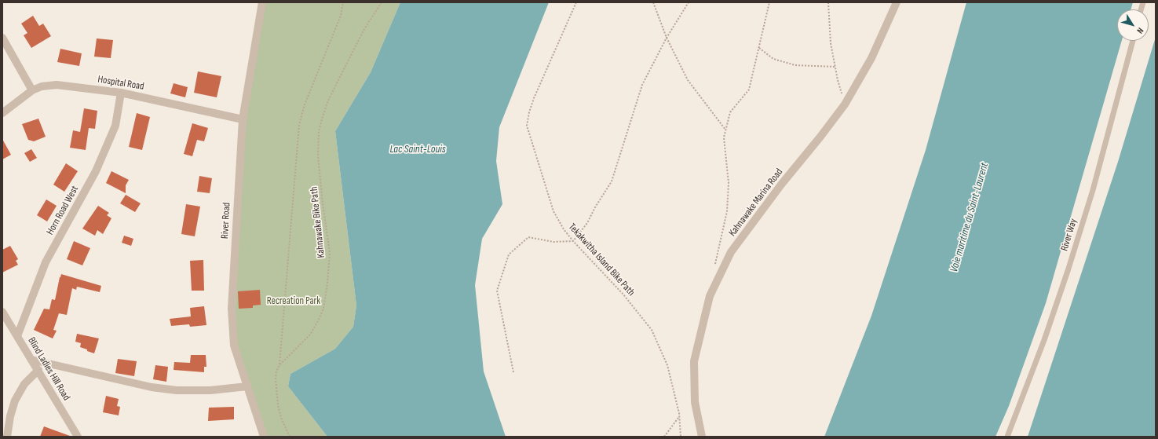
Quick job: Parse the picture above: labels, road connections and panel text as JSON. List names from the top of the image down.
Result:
{
  "streets": {
    "street": [
      "Hospital Road",
      "Kahnawake Marina Road",
      "Horn Road West",
      "River Road",
      "Blind Ladies Hill Road"
    ],
    "lane": ["River Way"],
    "path": ["Kahnawake Bike Path", "Tekakwitha Island Bike Path"]
  },
  "crossings": [
    ["Hospital Road", "Horn Road West"],
    ["Hospital Road", "River Road"],
    ["Horn Road West", "Blind Ladies Hill Road"]
  ],
  "water": ["Lac Saint-Louis", "Voie maritime du Saint-Laurent"],
  "parks": ["Recreation Park"],
  "north": "bottom right"
}
